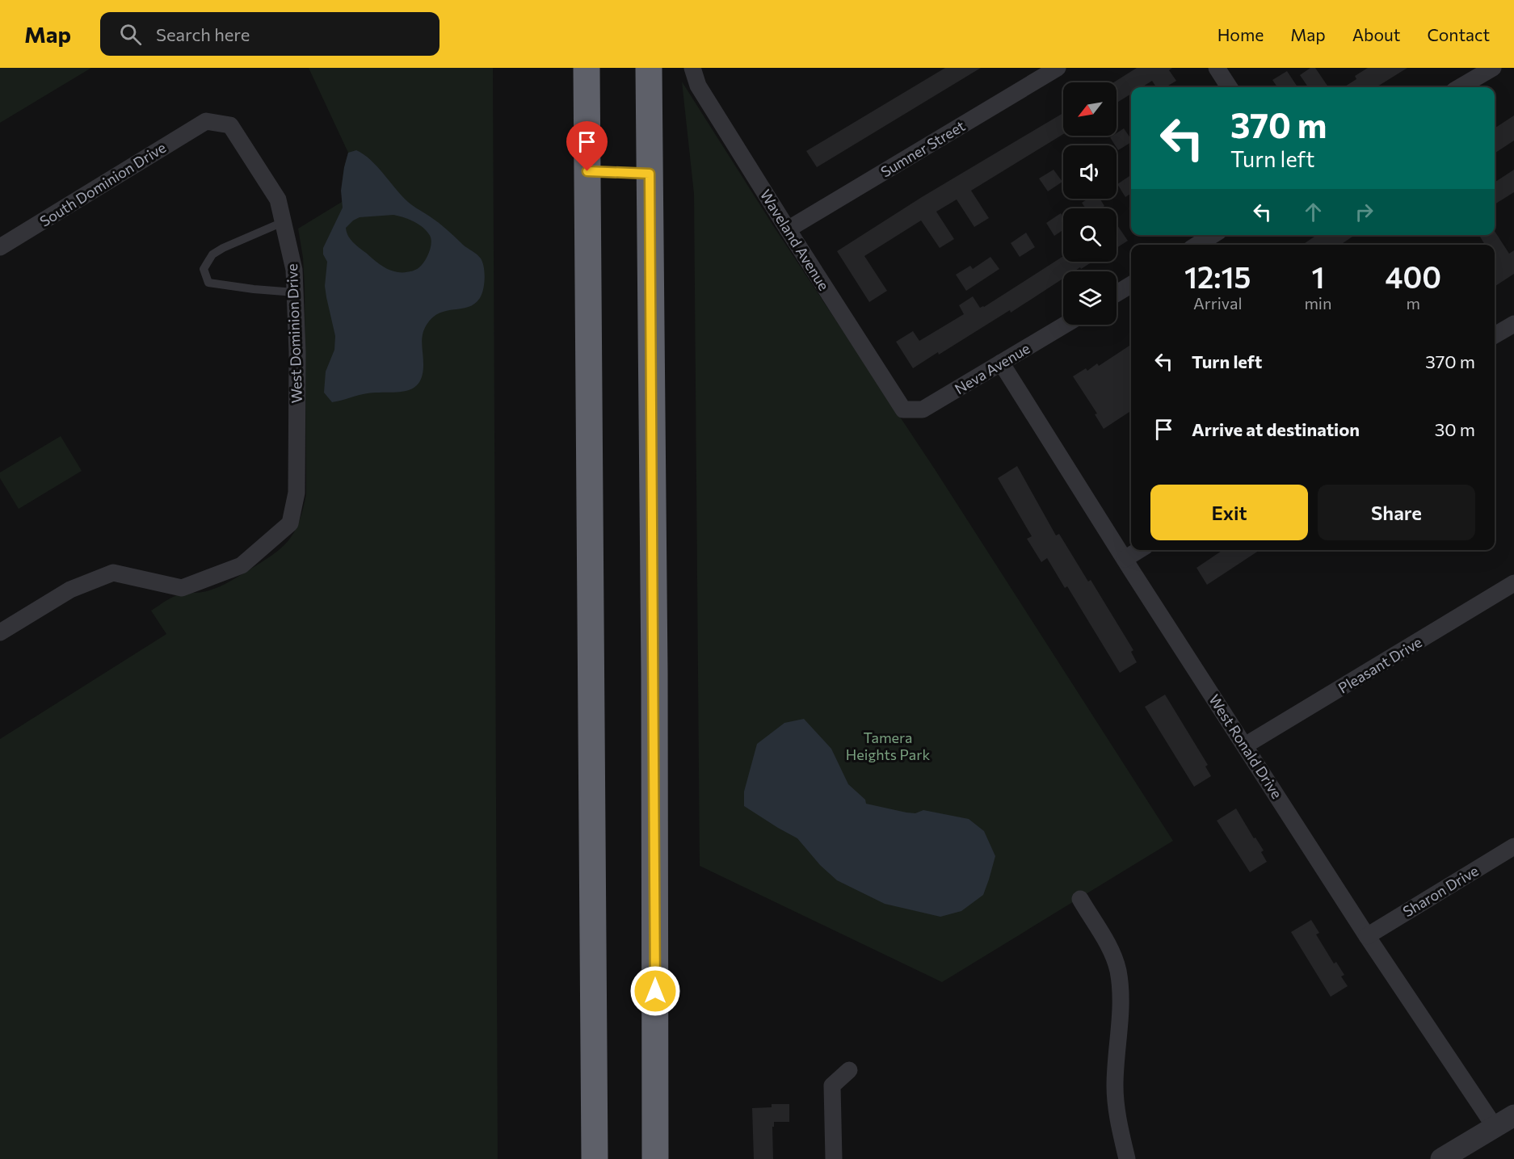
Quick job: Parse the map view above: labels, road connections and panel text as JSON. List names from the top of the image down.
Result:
{
  "streets": {
    "street": [
      "Sumner Street",
      "South Dominion Drive",
      "Waveland Avenue",
      "West Dominion Drive",
      "Neva Avenue",
      "Pleasant Drive",
      "West Ronald Drive",
      "Sharon Drive"
    ]
  },
  "crossings": [
    ["Sumner Street", "Waveland Avenue"],
    ["South Dominion Drive", "West Dominion Drive"],
    ["Waveland Avenue", "Neva Avenue"],
    ["Neva Avenue", "West Ronald Drive"],
    ["Pleasant Drive", "West Ronald Drive"],
    ["West Ronald Drive", "Sharon Drive"]
  ],
  "parks": ["Tamera Heights Park"],
  "north": "bottom left",
  "page": {
    "header": "Map",
    "search": "Search here",
    "nav": [
      "Home",
      "Map",
      "About",
      "Contact"
    ],
    "turn": ["370 m", "Turn left"],
    "eta": [
      "12:15",
      "Arrival",
      "1",
      "min",
      "400",
      "m"
    ],
    "list": [
      {
        "name": "Turn left",
        "value": "370 m"
      },
      {
        "name": "Arrive at destination",
        "value": "30 m"
      }
    ],
    "buttons": ["Exit", "Share"]
  }
}
